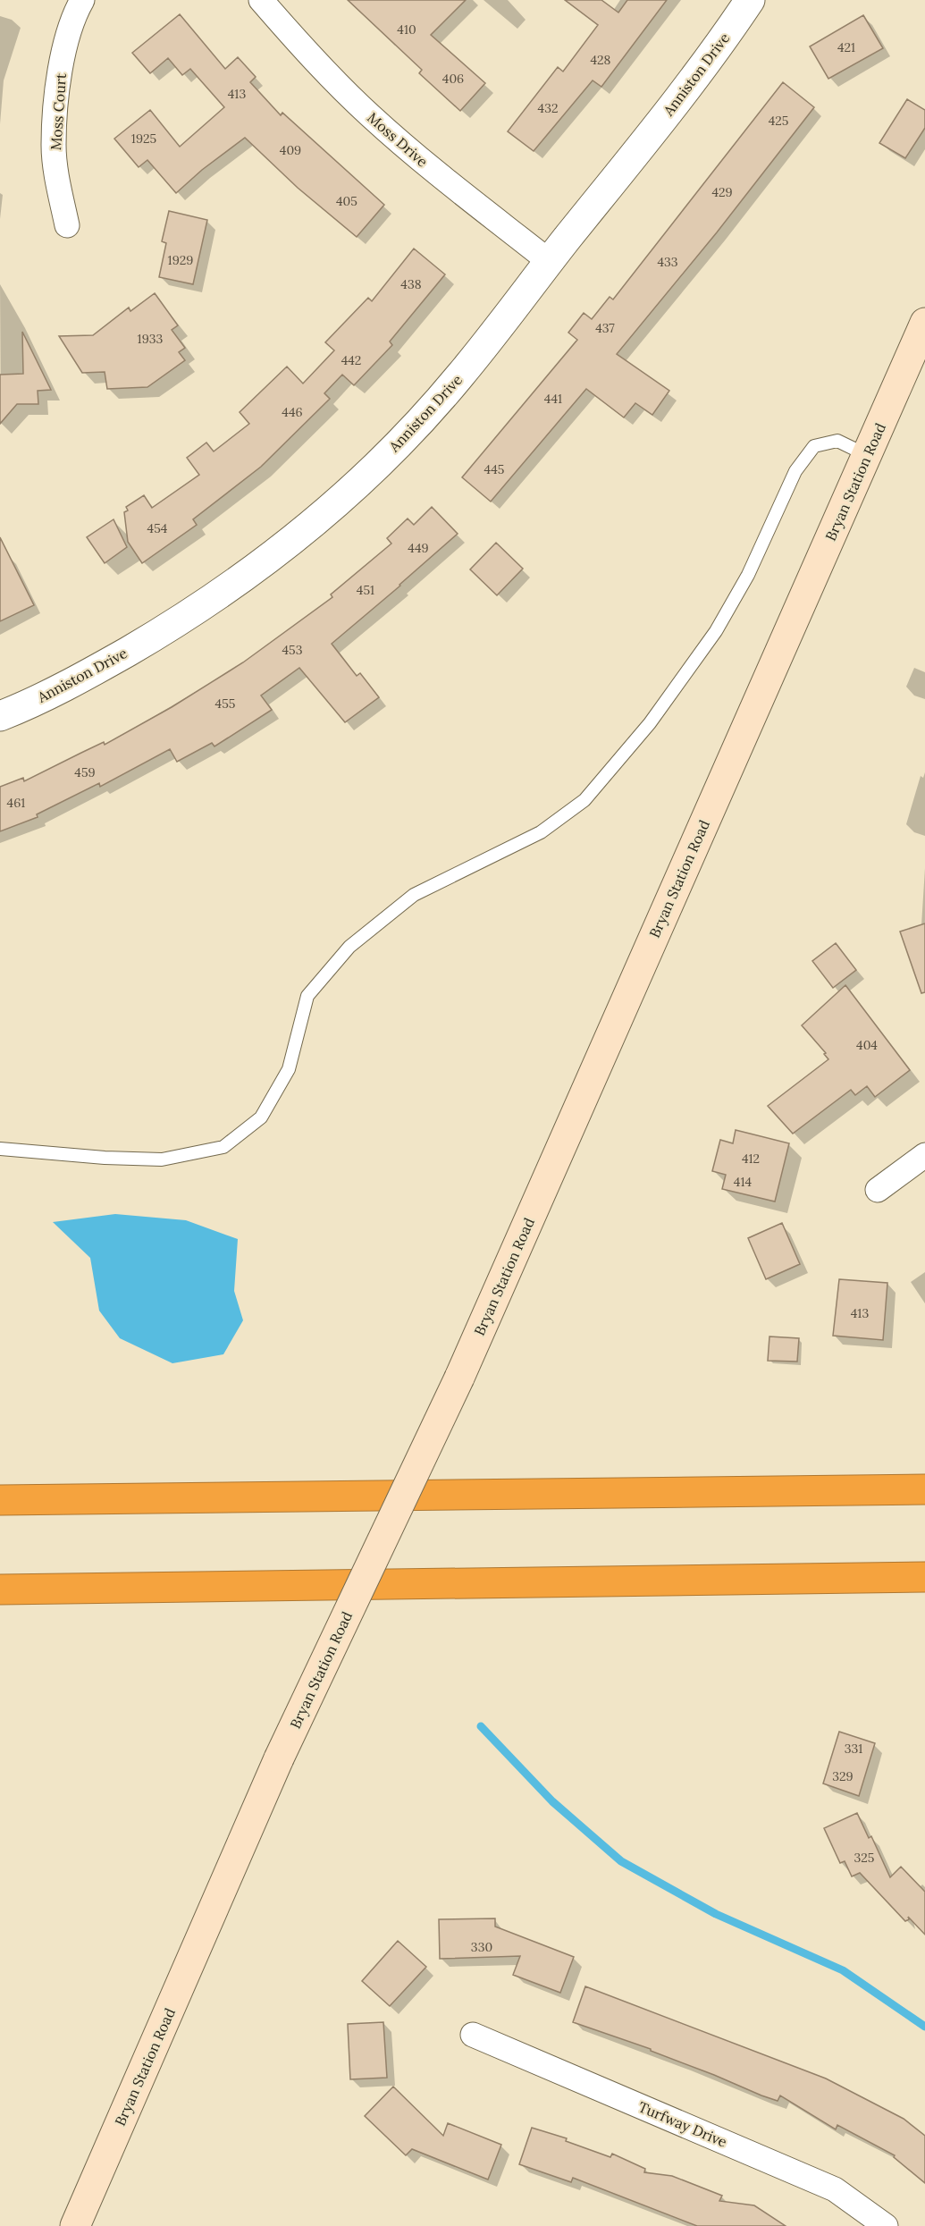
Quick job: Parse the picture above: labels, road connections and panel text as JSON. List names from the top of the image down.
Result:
{
  "streets": {
    "main road": ["Bryan Station Road"],
    "street": [
      "Anniston Drive",
      "Moss Court",
      "Moss Drive",
      "Turfway Drive"
    ]
  },
  "crossings": [
    ["Anniston Drive", "Moss Drive"]
  ],
  "house_numbers": [
    "410",
    "421",
    "428",
    "406",
    "413",
    "432",
    "425",
    "1925",
    "409",
    "429",
    "405",
    "1929",
    "433",
    "438",
    "437",
    "1933",
    "442",
    "441",
    "446",
    "445",
    "454",
    "449",
    "451",
    "453",
    "455",
    "459",
    "461",
    "404",
    "412",
    "414",
    "413",
    "331",
    "329",
    "325",
    "330"
  ]
}
